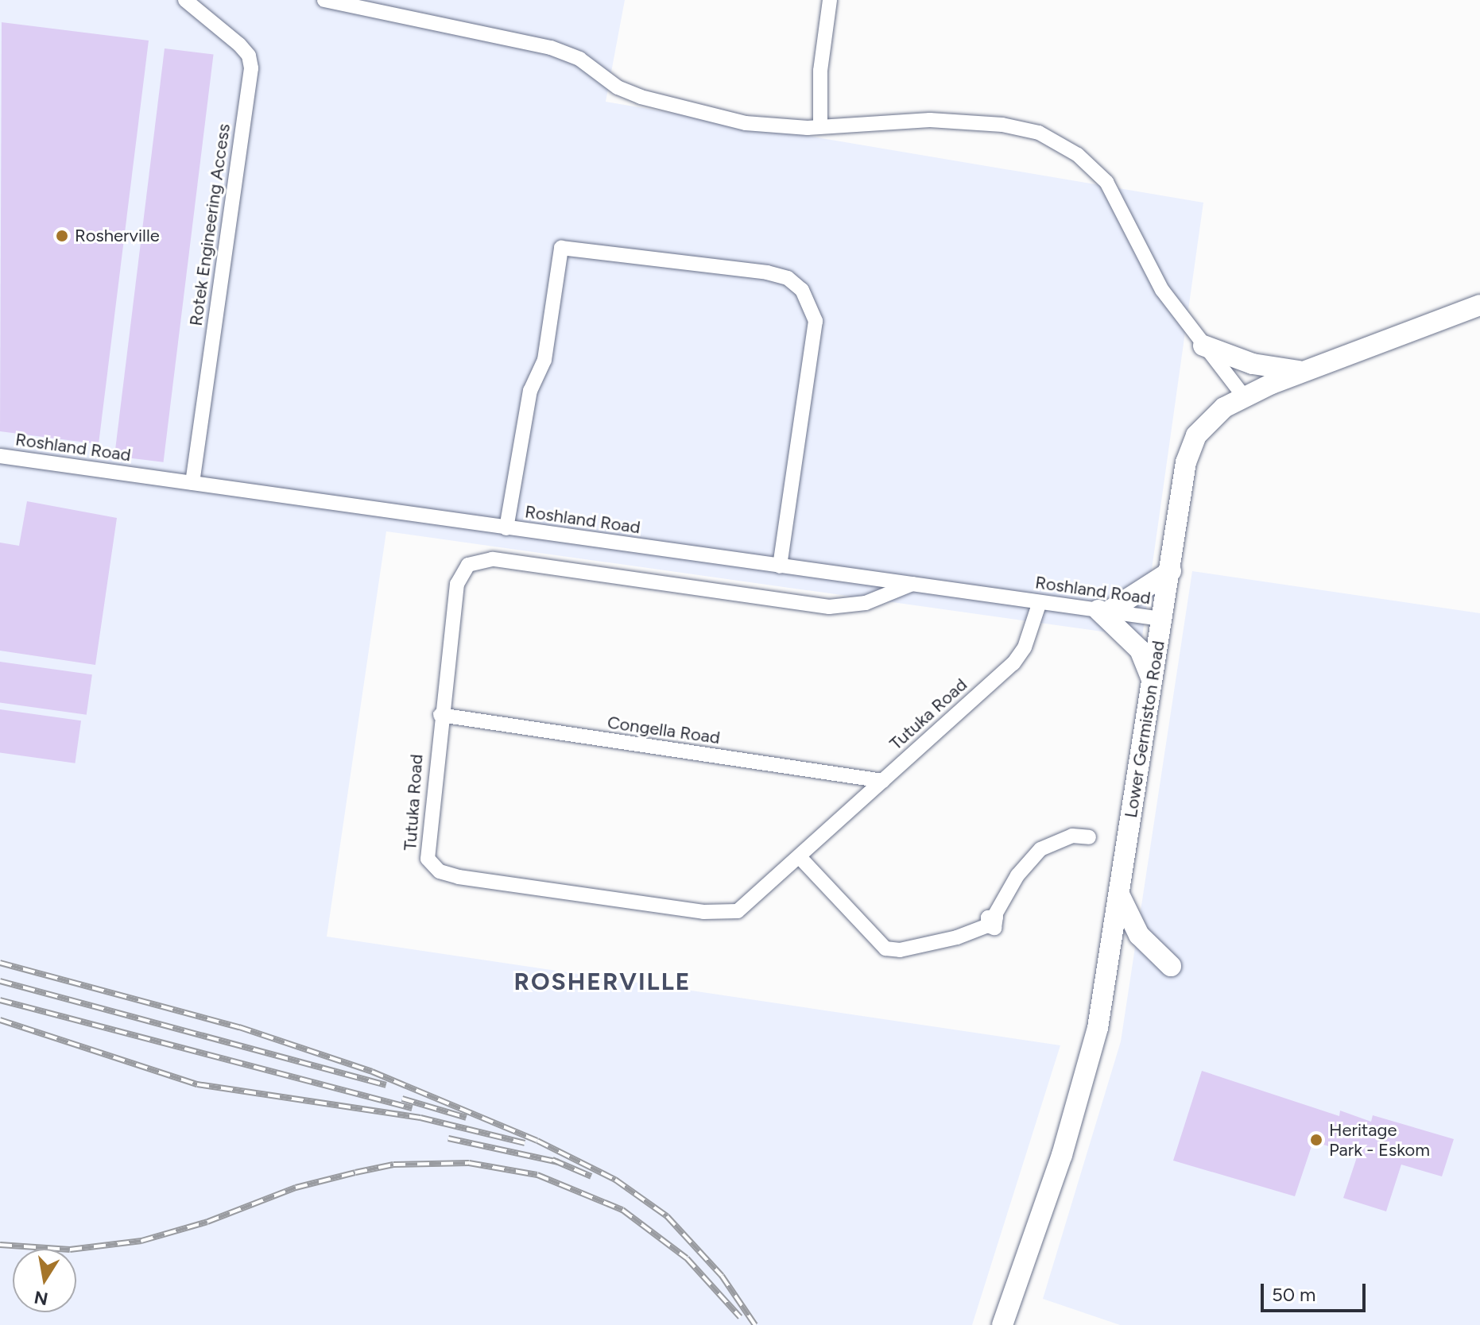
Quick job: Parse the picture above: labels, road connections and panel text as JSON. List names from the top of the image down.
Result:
{
  "streets": {
    "street": [
      "Rotek Engineering Access",
      "Roshland Road",
      "Tutuka Road",
      "Lower Germiston Road",
      "Congella Road"
    ]
  },
  "crossings": [
    ["Rotek Engineering Access", "Roshland Road"],
    ["Roshland Road", "Tutuka Road"],
    ["Roshland Road", "Lower Germiston Road"],
    ["Tutuka Road", "Congella Road"]
  ],
  "districts": ["ROSHERVILLE"],
  "places": ["Rosherville", "Heritage Park - Eskom"],
  "scale_bar": "50 m",
  "north": "bottom"
}
